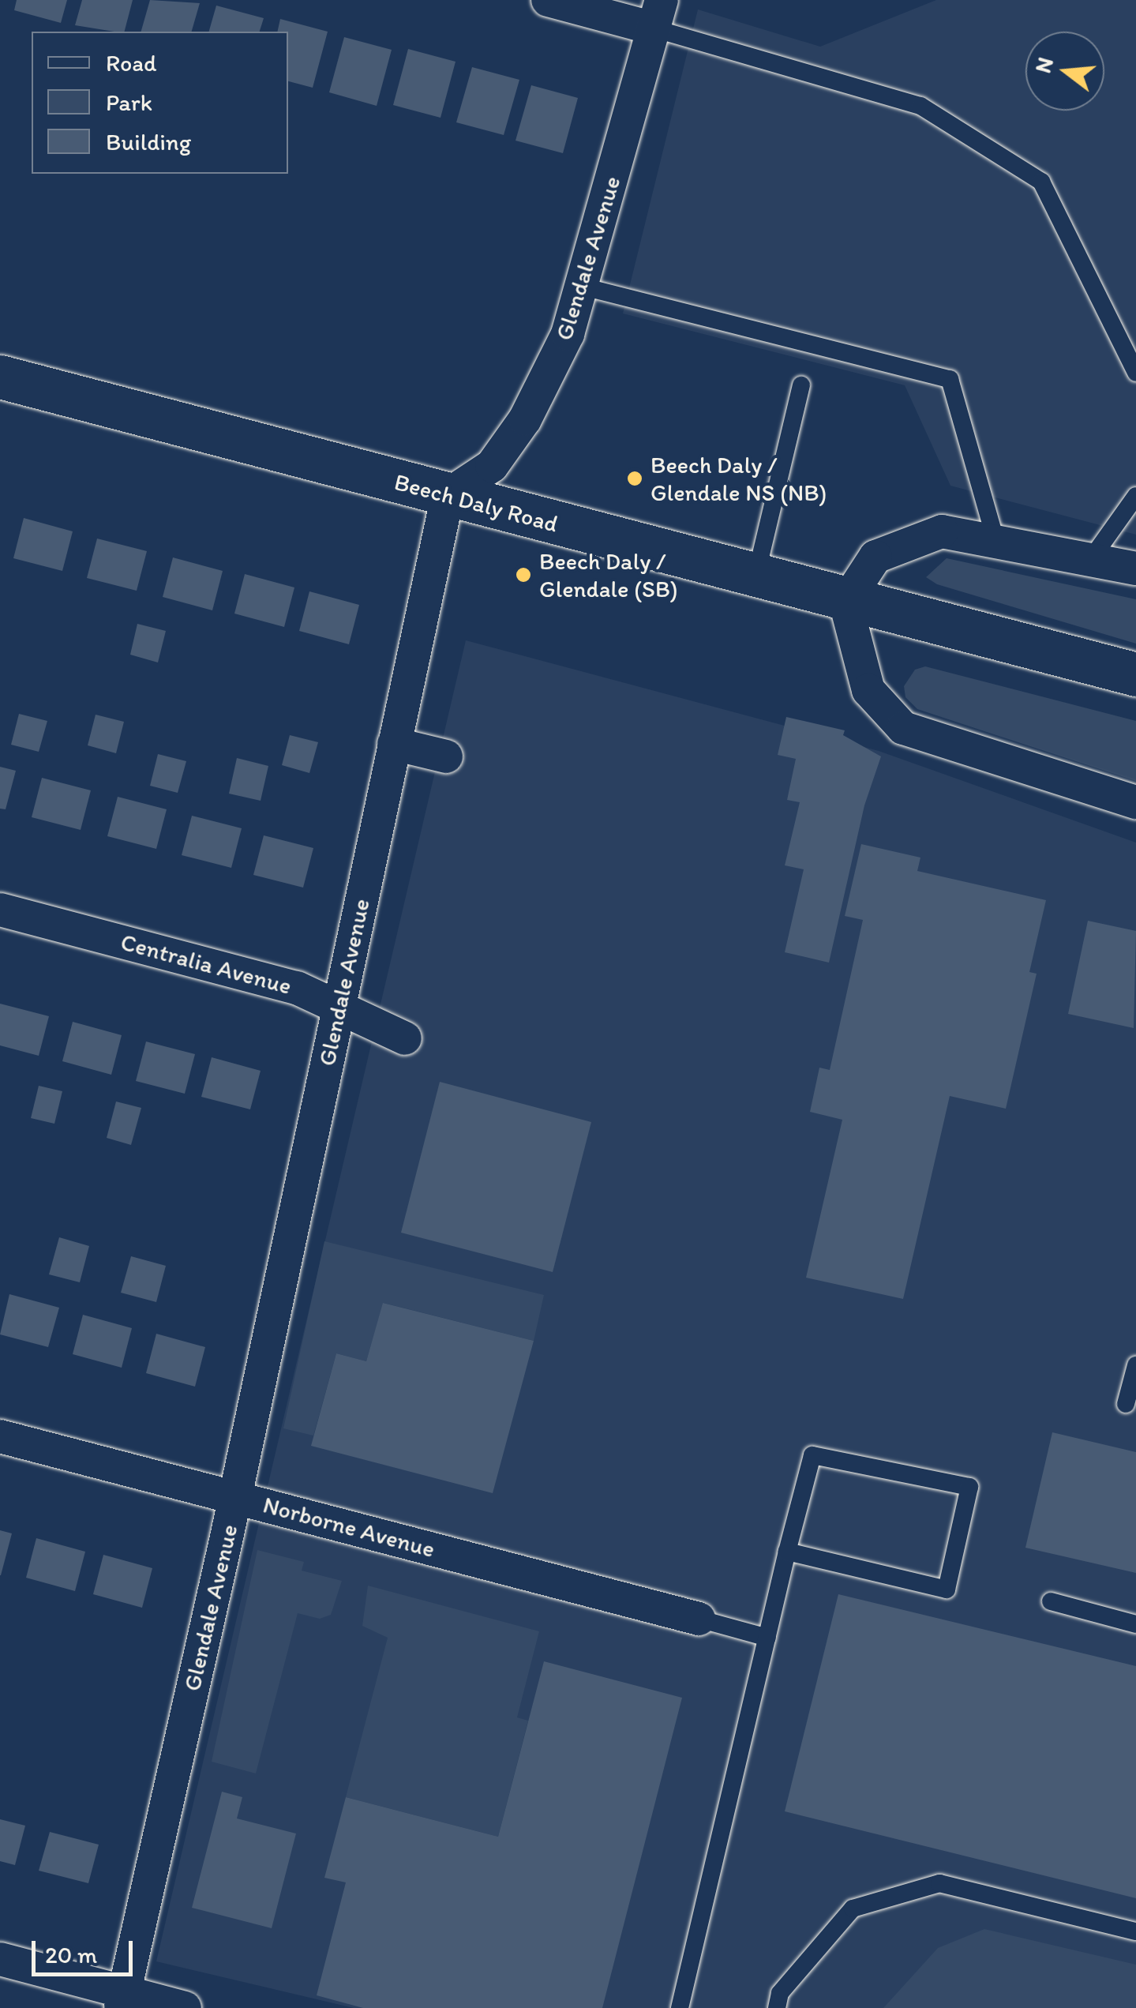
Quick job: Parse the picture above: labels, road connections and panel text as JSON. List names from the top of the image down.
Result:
{
  "streets": {
    "main road": ["Beech Daly Road"],
    "street": ["Glendale Avenue", "Centralia Avenue", "Norborne Avenue"]
  },
  "crossings": [
    ["Glendale Avenue", "Beech Daly Road"],
    ["Glendale Avenue", "Centralia Avenue"],
    ["Glendale Avenue", "Norborne Avenue"]
  ],
  "places": ["Beech Daly / Glendale NS (NB)", "Beech Daly / Glendale (SB)"],
  "legend": ["Road", "Park", "Building"],
  "scale_bar": "20 m",
  "north": "left"
}
